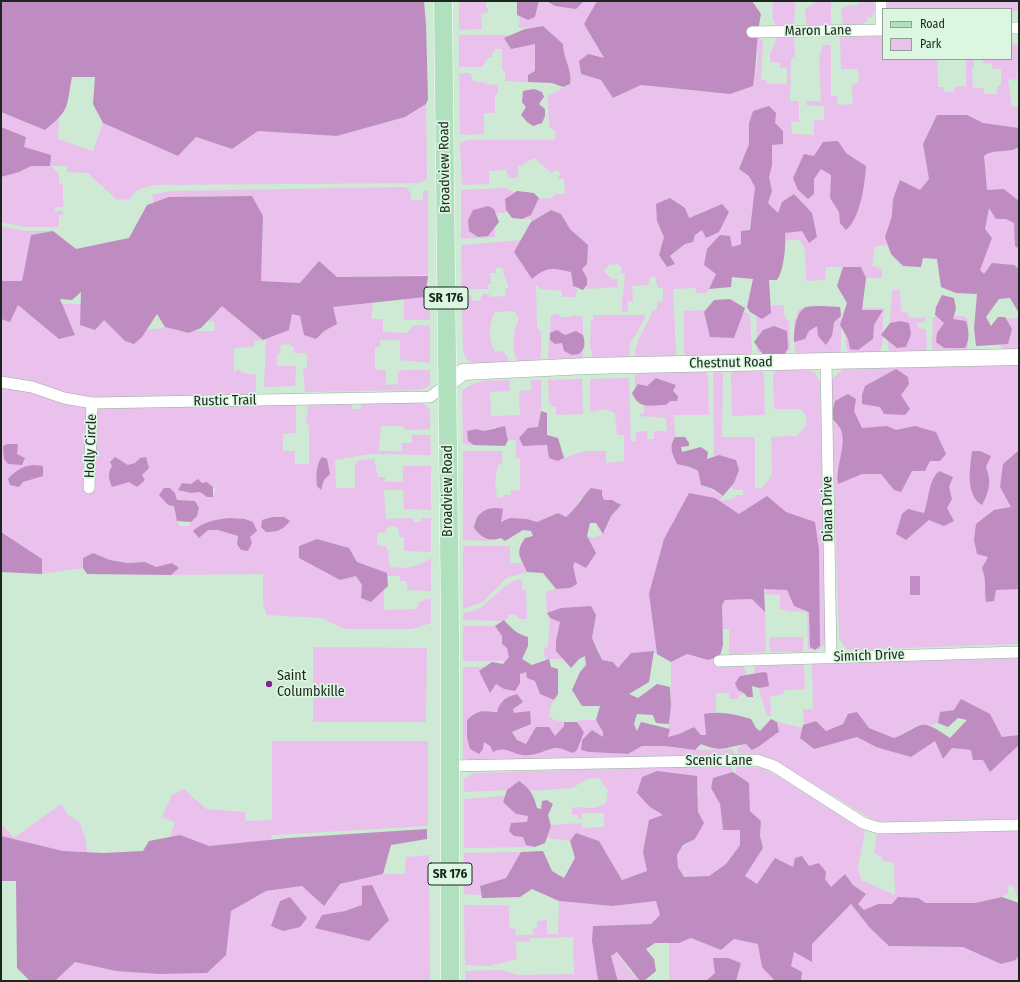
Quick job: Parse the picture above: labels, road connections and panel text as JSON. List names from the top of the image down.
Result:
{
  "streets": {
    "main road": ["Broadview Road", "SR 176"],
    "street": [
      "Maron Lane",
      "Chestnut Road",
      "Rustic Trail",
      "Holly Circle",
      "Diana Drive",
      "Simich Drive",
      "Scenic Lane"
    ]
  },
  "crossings": [
    ["Broadview Road", "Chestnut Road"],
    ["Broadview Road", "Rustic Trail"],
    ["Broadview Road", "Scenic Lane"],
    ["Chestnut Road", "Rustic Trail"],
    ["Chestnut Road", "Diana Drive"],
    ["Rustic Trail", "Holly Circle"],
    ["Diana Drive", "Simich Drive"]
  ],
  "places": ["Saint Columbkille"],
  "legend": ["Road", "Park"]
}
